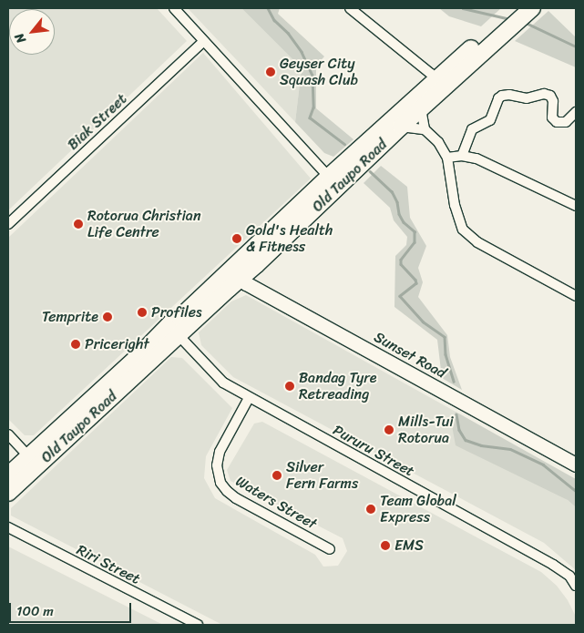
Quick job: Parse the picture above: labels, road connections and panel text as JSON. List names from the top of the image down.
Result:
{
  "streets": {
    "highway": ["Old Taupo Road"],
    "main road": ["Sunset Road"],
    "street": [
      "Biak Street",
      "Pururu Street",
      "Waters Street",
      "Riri Street"
    ]
  },
  "crossings": [
    ["Old Taupo Road", "Sunset Road"],
    ["Old Taupo Road", "Pururu Street"],
    ["Pururu Street", "Waters Street"]
  ],
  "places": [
    "Geyser City Squash Club",
    "Rotorua Christian Life Centre",
    "Gold's Health & Fitness",
    "Profiles",
    "Temprite",
    "Priceright",
    "Bandag Tyre Retreading",
    "Mills-Tui Rotorua",
    "Silver Fern Farms",
    "Team Global Express",
    "EMS"
  ],
  "scale_bar": "100 m",
  "north": "bottom left"
}
